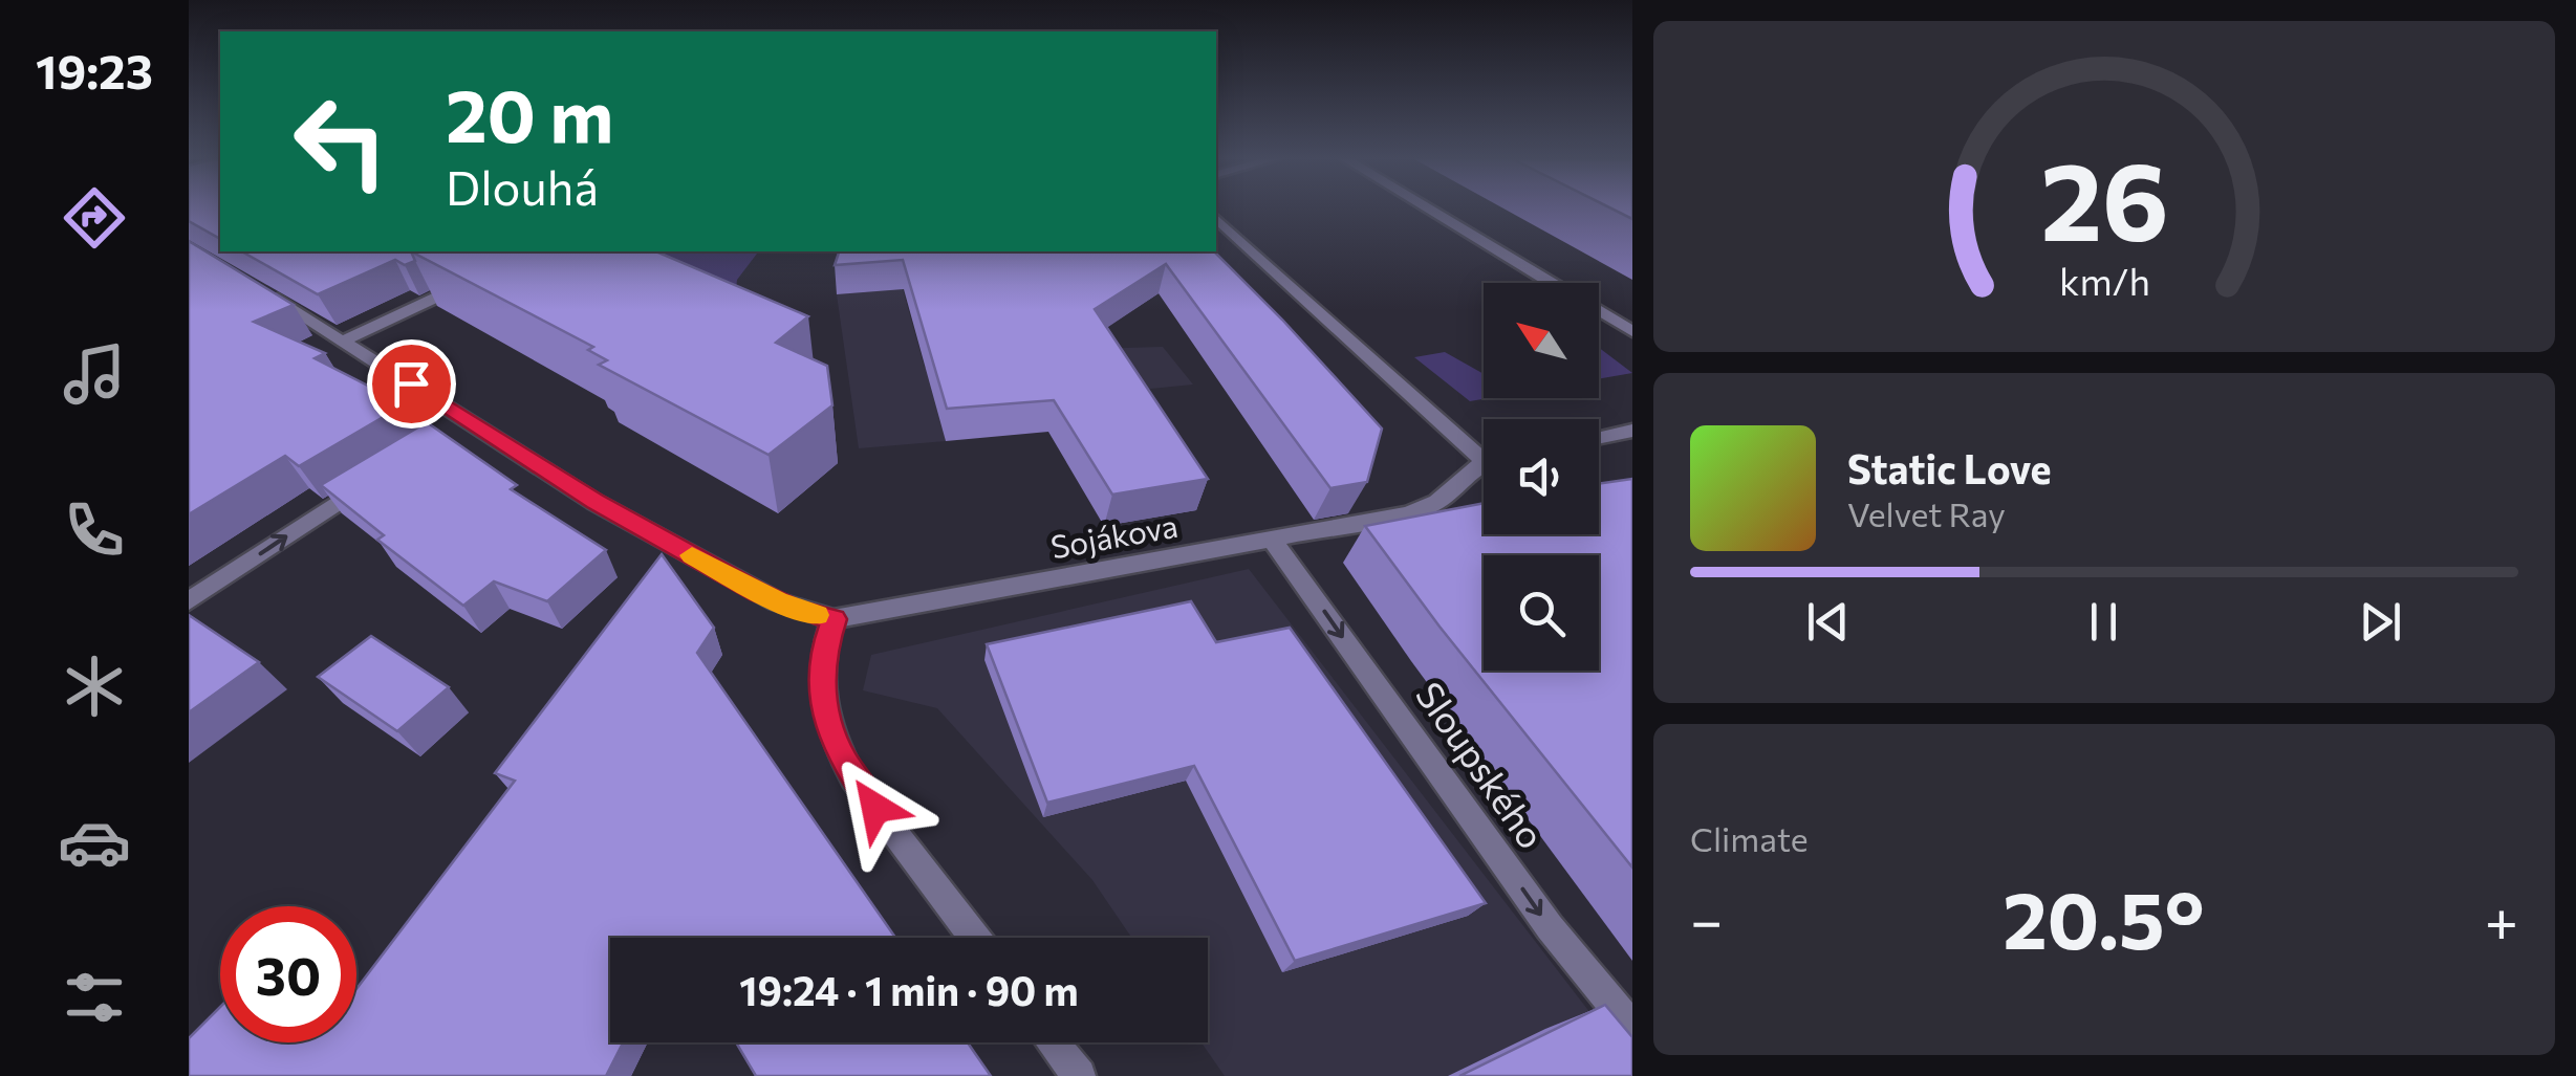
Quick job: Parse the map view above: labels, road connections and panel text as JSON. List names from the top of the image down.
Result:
{
  "streets": {
    "street": ["Sojákova", "Sloupského"]
  },
  "crossings": [
    ["Sojákova", "Sloupského"]
  ],
  "one_way": ["Sloupského"],
  "north": "top left",
  "page": {
    "tabs": "19:23",
    "turn": ["20 m", "Dlouhá"],
    "song": ["Static Love", "Velvet Ray"],
    "tile": "Climate",
    "heat": ["−", "20.5°", "+"],
    "limit": "30",
    "trip": "19:24 · 1 min · 90 m",
    "gauge": ["26", "km/h"]
  }
}
